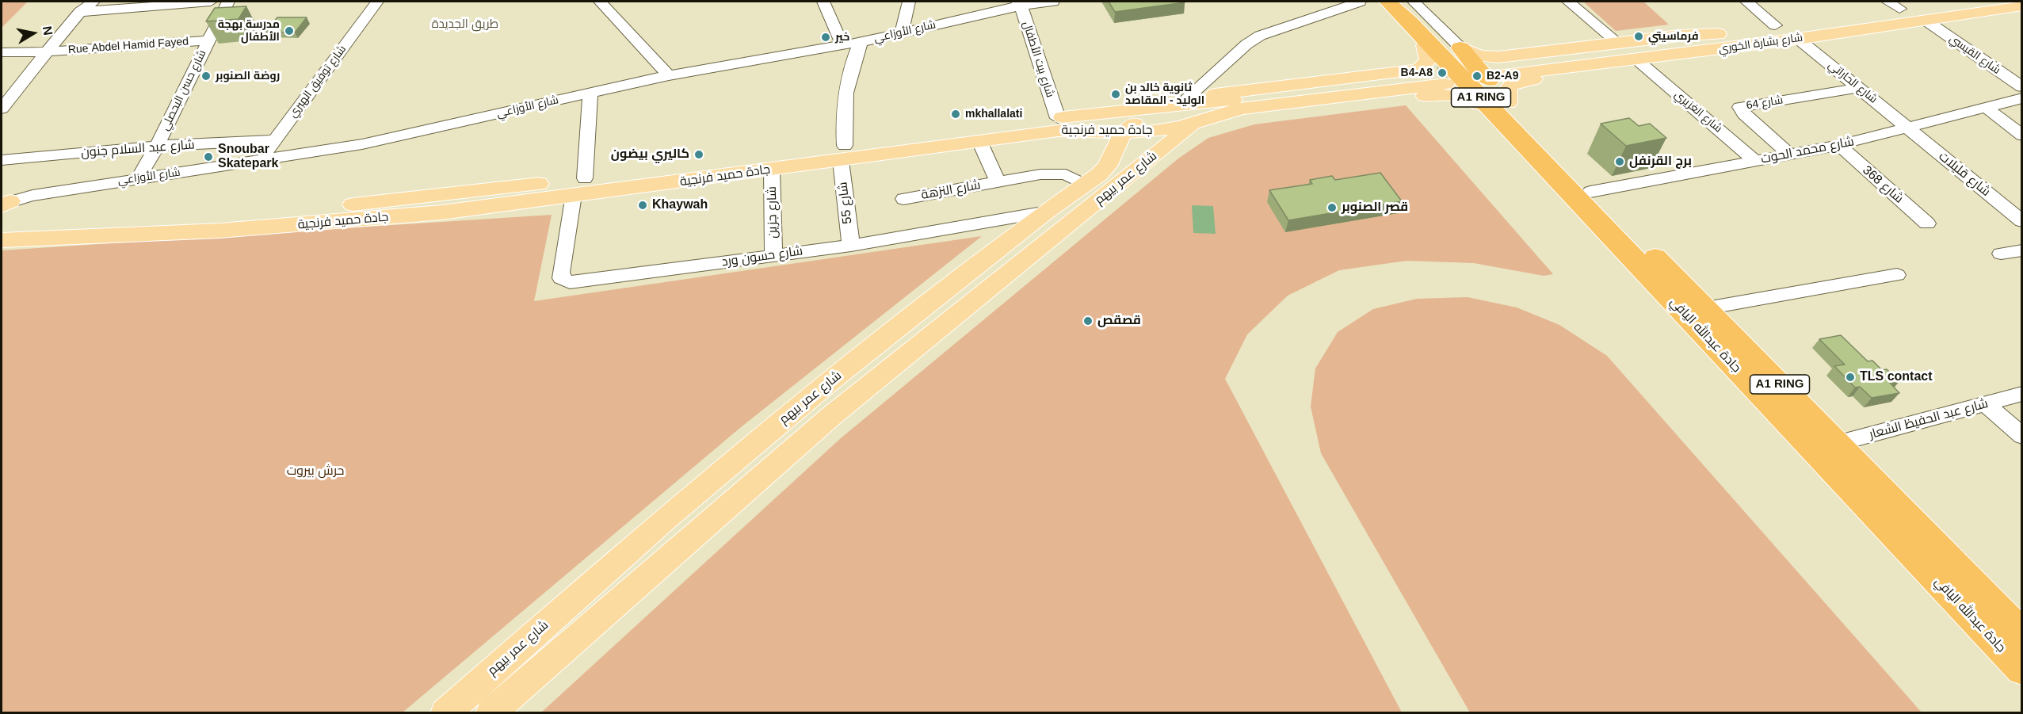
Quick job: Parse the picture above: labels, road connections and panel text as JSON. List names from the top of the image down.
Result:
{
  "streets": {
    "highway": ["A1 RING", "جادة عبدالله اليافي"],
    "main road": ["شارع بشارة الخوري", "جادة حميد فرنجية", "شارع عمر بيهم"],
    "street": [
      "شارع الأوزاعي",
      "Rue Abdel Hamid Fayed",
      "شارع القيسي",
      "شارع بيت الأطفال",
      "شارع توفيق الهبري",
      "شارع الحاراتي",
      "شارع حسن البحصلي",
      "شارع 64",
      "شارع الغزيري",
      "شارع عبد السلام جنون",
      "شارع محمد الحوت",
      "شارع قليلات",
      "شارع 368",
      "شارع النزهة",
      "شارع 55",
      "شارع جزين",
      "شارع حسون ورد",
      "شارع عبد الحفيظ الشعار"
    ]
  },
  "crossings": [
    ["شارع الأوزاعي", "شارع بيت الأطفال"],
    ["شارع الأوزاعي", "شارع توفيق الهبري"],
    ["شارع الأوزاعي", "شارع حسن البحصلي"],
    ["شارع الأوزاعي", "شارع 55"],
    ["شارع بشارة الخوري", "شارع القيسي"],
    ["شارع بشارة الخوري", "شارع الحاراتي"],
    ["Rue Abdel Hamid Fayed", "شارع حسن البحصلي"],
    ["شارع بيت الأطفال", "جادة حميد فرنجية"],
    ["شارع توفيق الهبري", "شارع عبد السلام جنون"],
    ["شارع الحاراتي", "شارع 64"],
    ["شارع الحاراتي", "شارع محمد الحوت"],
    ["شارع الحاراتي", "شارع قليلات"],
    ["شارع حسن البحصلي", "شارع عبد السلام جنون"],
    ["شارع 64", "شارع محمد الحوت"],
    ["شارع الغزيري", "شارع محمد الحوت"],
    ["جادة حميد فرنجية", "شارع عمر بيهم"],
    ["جادة حميد فرنجية", "شارع النزهة"],
    ["جادة حميد فرنجية", "شارع 55"],
    ["جادة حميد فرنجية", "شارع جزين"],
    ["جادة حميد فرنجية", "شارع حسون ورد"],
    ["شارع محمد الحوت", "شارع قليلات"],
    ["شارع محمد الحوت", "شارع 368"],
    ["شارع محمد الحوت", "جادة عبدالله اليافي"],
    ["شارع عمر بيهم", "شارع النزهة"],
    ["شارع عمر بيهم", "شارع حسون ورد"],
    ["شارع 55", "شارع حسون ورد"],
    ["شارع جزين", "شارع حسون ورد"],
    ["جادة عبدالله اليافي", "شارع عبد الحفيظ الشعار"]
  ],
  "districts": ["طريق الجديدة"],
  "parks": ["حرش بيروت"],
  "places": [
    "مدرسة بهجة الأطفال",
    "فرماسيتي",
    "خير",
    "B4-A8",
    "روضة الصنوبر",
    "B2-A9",
    "ثانوية خالد بن الوليد - المقاصد",
    "mkhallalati",
    "كاليري بيضون",
    "Snoubar Skatepark",
    "برج القرنفل",
    "Khaywah",
    "قصر الصنوبر",
    "قصقص",
    "TLS contact"
  ],
  "north": "right"
}
